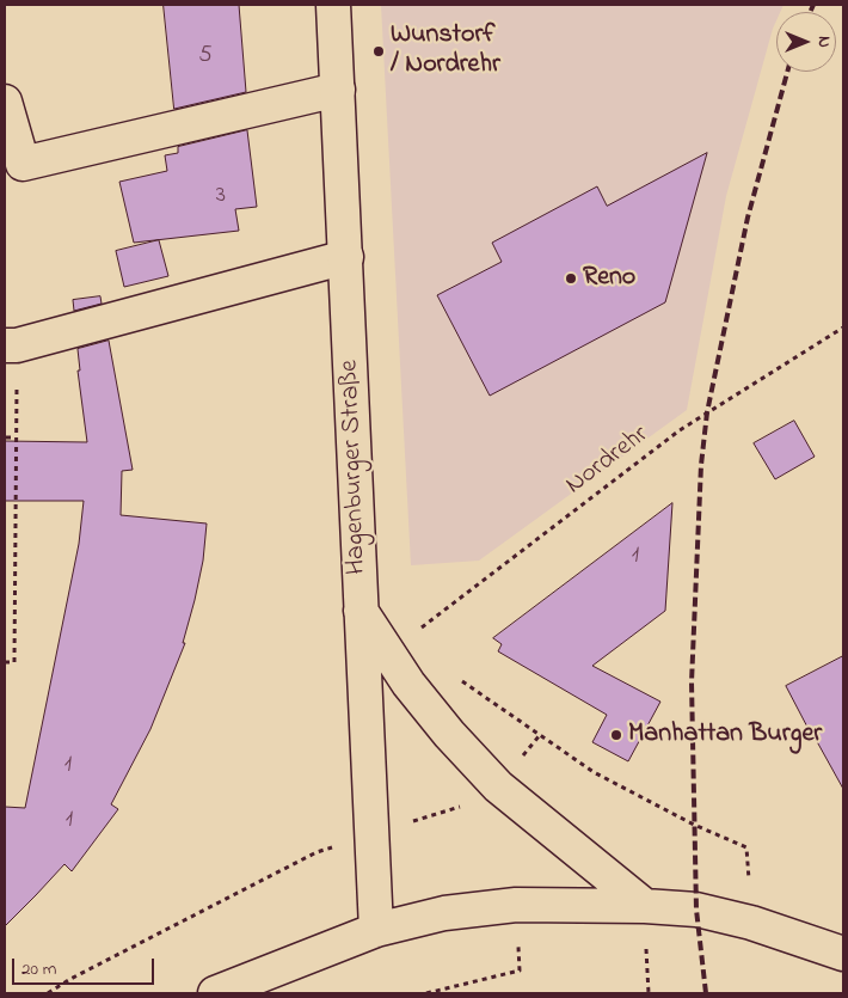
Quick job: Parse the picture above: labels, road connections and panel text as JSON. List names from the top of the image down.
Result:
{
  "streets": {
    "main road": ["Hagenburger Straße"],
    "path": ["Nordrehr"]
  },
  "places": ["Wunstorf / Nordrehr", "Reno", "Manhattan Burger"],
  "house_numbers": [
    "5",
    "3",
    "1",
    "1",
    "1"
  ],
  "scale_bar": "20 m",
  "north": "right"
}
